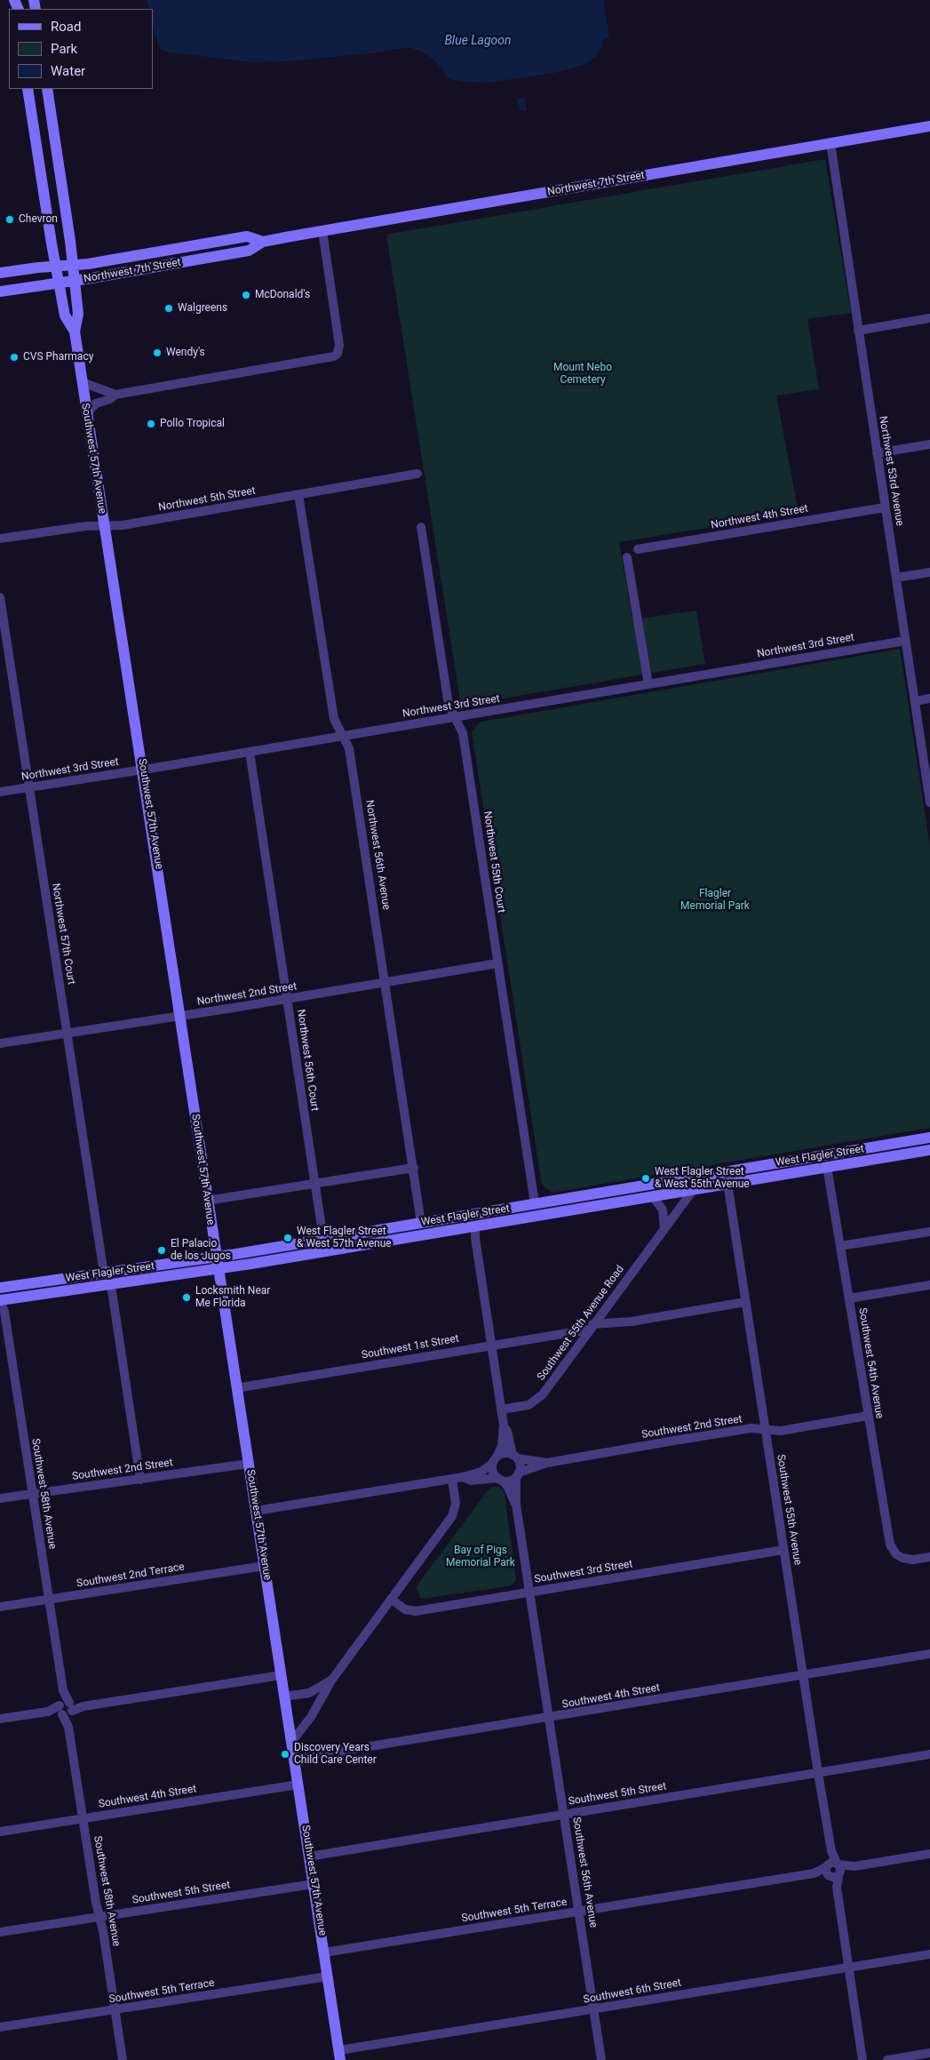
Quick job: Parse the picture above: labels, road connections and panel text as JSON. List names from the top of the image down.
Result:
{
  "streets": {
    "main road": ["Northwest 7th Street", "Southwest 57th Avenue", "West Flagler Street"],
    "street": [
      "Northwest 53rd Avenue",
      "Northwest 5th Street",
      "Northwest 4th Street",
      "Northwest 3rd Street",
      "Northwest 56th Avenue",
      "Northwest 55th Court",
      "Northwest 57th Court",
      "Northwest 2nd Street",
      "Northwest 56th Court",
      "Southwest 55th Avenue Road",
      "Southwest 1st Street",
      "Southwest 54th Avenue",
      "Southwest 2nd Street",
      "Southwest 58th Avenue",
      "Southwest 55th Avenue",
      "Southwest 3rd Street",
      "Southwest 2nd Terrace",
      "Southwest 4th Street",
      "Southwest 5th Street",
      "Southwest 56th Avenue",
      "Southwest 5th Terrace",
      "Southwest 6th Street"
    ]
  },
  "crossings": [
    ["Northwest 7th Street", "Northwest 53rd Avenue"],
    ["Southwest 57th Avenue", "Northwest 5th Street"],
    ["Southwest 57th Avenue", "Northwest 3rd Street"],
    ["Southwest 57th Avenue", "Northwest 2nd Street"],
    ["Southwest 57th Avenue", "West Flagler Street"],
    ["Southwest 57th Avenue", "Southwest 1st Street"],
    ["Southwest 57th Avenue", "Southwest 2nd Street"],
    ["Southwest 57th Avenue", "Southwest 2nd Terrace"],
    ["Southwest 57th Avenue", "Southwest 4th Street"],
    ["Southwest 57th Avenue", "Southwest 5th Street"],
    ["Southwest 57th Avenue", "Southwest 5th Terrace"],
    ["Southwest 57th Avenue", "Southwest 6th Street"],
    ["Northwest 53rd Avenue", "Northwest 4th Street"],
    ["Northwest 53rd Avenue", "Northwest 3rd Street"],
    ["Northwest 5th Street", "Northwest 56th Avenue"],
    ["Northwest 3rd Street", "Northwest 56th Avenue"],
    ["Northwest 3rd Street", "Northwest 55th Court"],
    ["Northwest 3rd Street", "Northwest 57th Court"],
    ["Northwest 3rd Street", "Northwest 56th Court"],
    ["Northwest 56th Avenue", "Northwest 2nd Street"],
    ["Northwest 56th Avenue", "West Flagler Street"],
    ["Northwest 55th Court", "Northwest 2nd Street"],
    ["Northwest 55th Court", "West Flagler Street"],
    ["Northwest 57th Court", "Northwest 2nd Street"],
    ["Northwest 57th Court", "West Flagler Street"],
    ["Northwest 2nd Street", "Northwest 56th Court"],
    ["Northwest 56th Court", "West Flagler Street"],
    ["West Flagler Street", "Southwest 55th Avenue Road"],
    ["West Flagler Street", "Southwest 54th Avenue"],
    ["West Flagler Street", "Southwest 58th Avenue"],
    ["West Flagler Street", "Southwest 55th Avenue"],
    ["Southwest 55th Avenue Road", "Southwest 1st Street"],
    ["Southwest 1st Street", "Southwest 55th Avenue"],
    ["Southwest 54th Avenue", "Southwest 2nd Street"],
    ["Southwest 2nd Street", "Southwest 58th Avenue"],
    ["Southwest 2nd Street", "Southwest 55th Avenue"],
    ["Southwest 2nd Street", "Southwest 56th Avenue"],
    ["Southwest 58th Avenue", "Southwest 2nd Terrace"],
    ["Southwest 58th Avenue", "Southwest 4th Street"],
    ["Southwest 58th Avenue", "Southwest 5th Street"],
    ["Southwest 58th Avenue", "Southwest 5th Terrace"],
    ["Southwest 55th Avenue", "Southwest 3rd Street"],
    ["Southwest 55th Avenue", "Southwest 4th Street"],
    ["Southwest 55th Avenue", "Southwest 5th Street"],
    ["Southwest 55th Avenue", "Southwest 5th Terrace"],
    ["Southwest 55th Avenue", "Southwest 6th Street"],
    ["Southwest 3rd Street", "Southwest 56th Avenue"],
    ["Southwest 4th Street", "Southwest 56th Avenue"],
    ["Southwest 5th Street", "Southwest 56th Avenue"],
    ["Southwest 56th Avenue", "Southwest 5th Terrace"],
    ["Southwest 56th Avenue", "Southwest 6th Street"]
  ],
  "water": ["Blue Lagoon"],
  "parks": ["Mount Nebo Cemetery", "Flagler Memorial Park", "Bay of Pigs Memorial Park"],
  "places": [
    "Chevron",
    "McDonald's",
    "Walgreens",
    "Wendy's",
    "CVS Pharmacy",
    "Pollo Tropical",
    "West Flagler Street & West 55th Avenue",
    "West Flagler Street & West 57th Avenue",
    "El Palacio de los Jugos",
    "Locksmith Near Me Florida",
    "Discovery Years Child Care Center"
  ],
  "legend": ["Road", "Park", "Water"]
}
